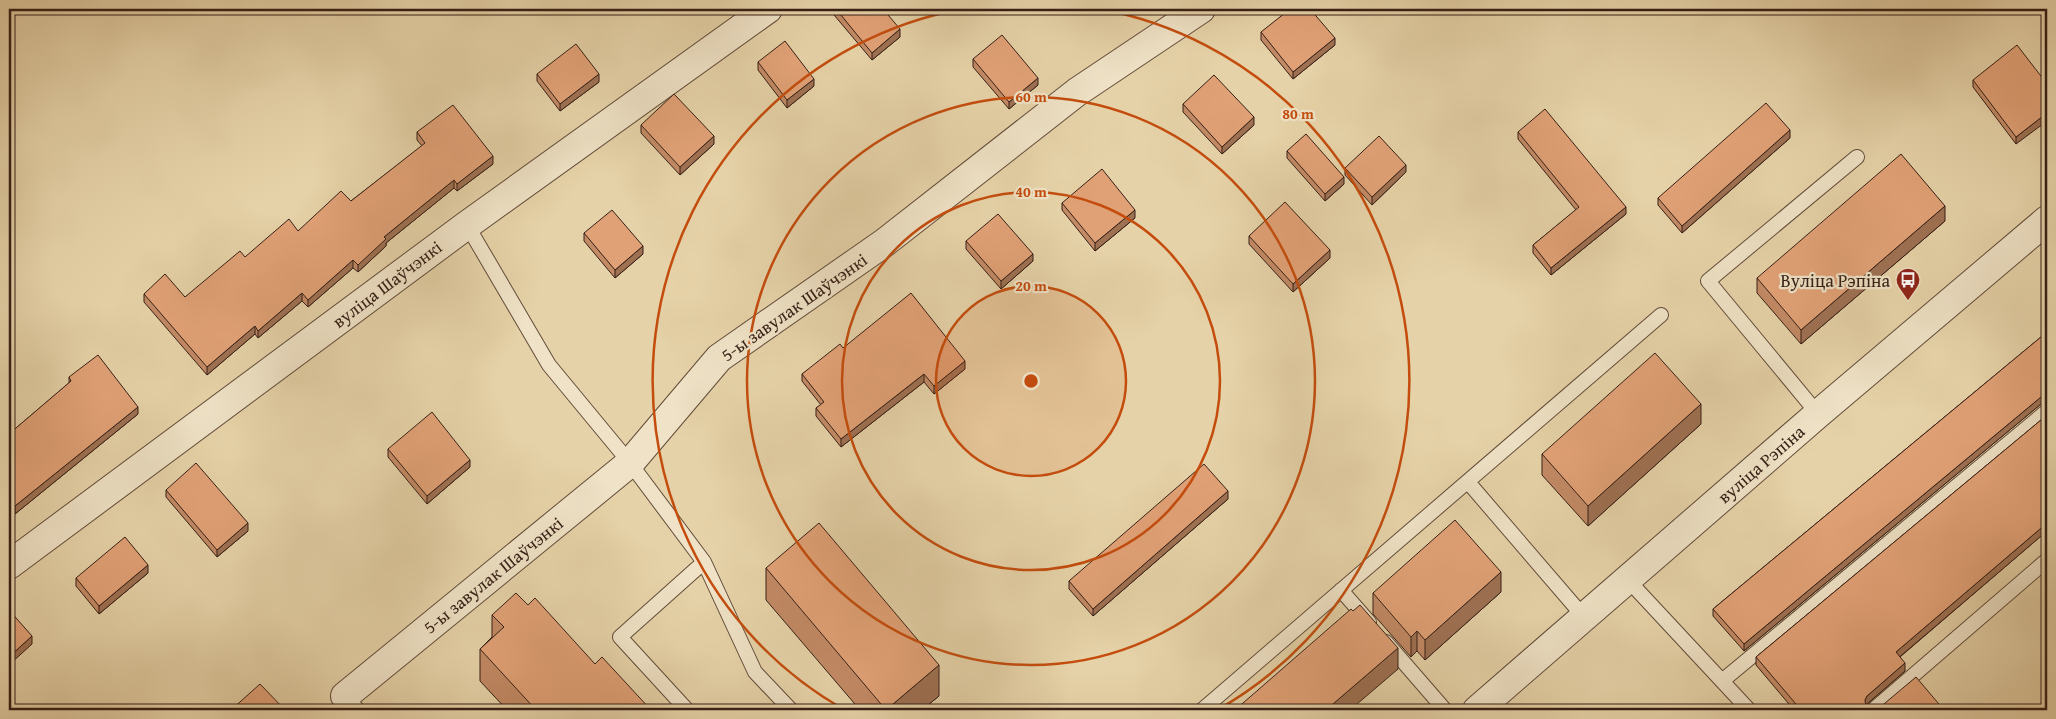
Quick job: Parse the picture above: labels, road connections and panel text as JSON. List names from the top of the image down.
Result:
{
  "streets": {
    "street": ["вуліца Шаўчэнкі", "5-ы завулак Шаўчэнкі", "вуліца Рэпіна"]
  },
  "places": {
    "bus stop": ["Вуліца Рэпіна"]
  },
  "rings": [
    "60 m",
    "80 m",
    "40 m",
    "20 m"
  ]
}
